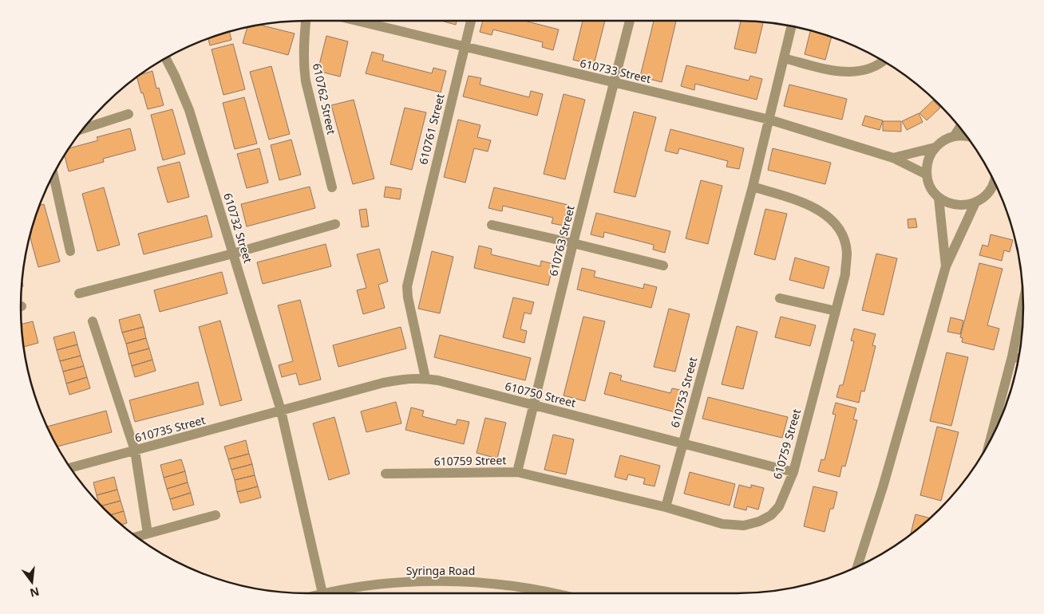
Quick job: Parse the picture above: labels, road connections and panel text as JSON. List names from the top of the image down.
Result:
{
  "streets": {
    "street": [
      "610733 Street",
      "610762 Street",
      "610761 Street",
      "610732 Street",
      "610763 Street",
      "610753 Street",
      "610750 Street",
      "610735 Street",
      "610759 Street",
      "Syringa Road"
    ]
  },
  "crossings": [
    ["610733 Street", "610761 Street"],
    ["610733 Street", "610763 Street"],
    ["610733 Street", "610753 Street"],
    ["610761 Street", "610750 Street"],
    ["610732 Street", "610750 Street"],
    ["610732 Street", "610735 Street"],
    ["610732 Street", "Syringa Road"],
    ["610763 Street", "610750 Street"],
    ["610763 Street", "610759 Street"],
    ["610753 Street", "610750 Street"],
    ["610753 Street", "610759 Street"],
    ["610750 Street", "610735 Street"],
    ["610750 Street", "610759 Street"]
  ],
  "north": "bottom"
}
